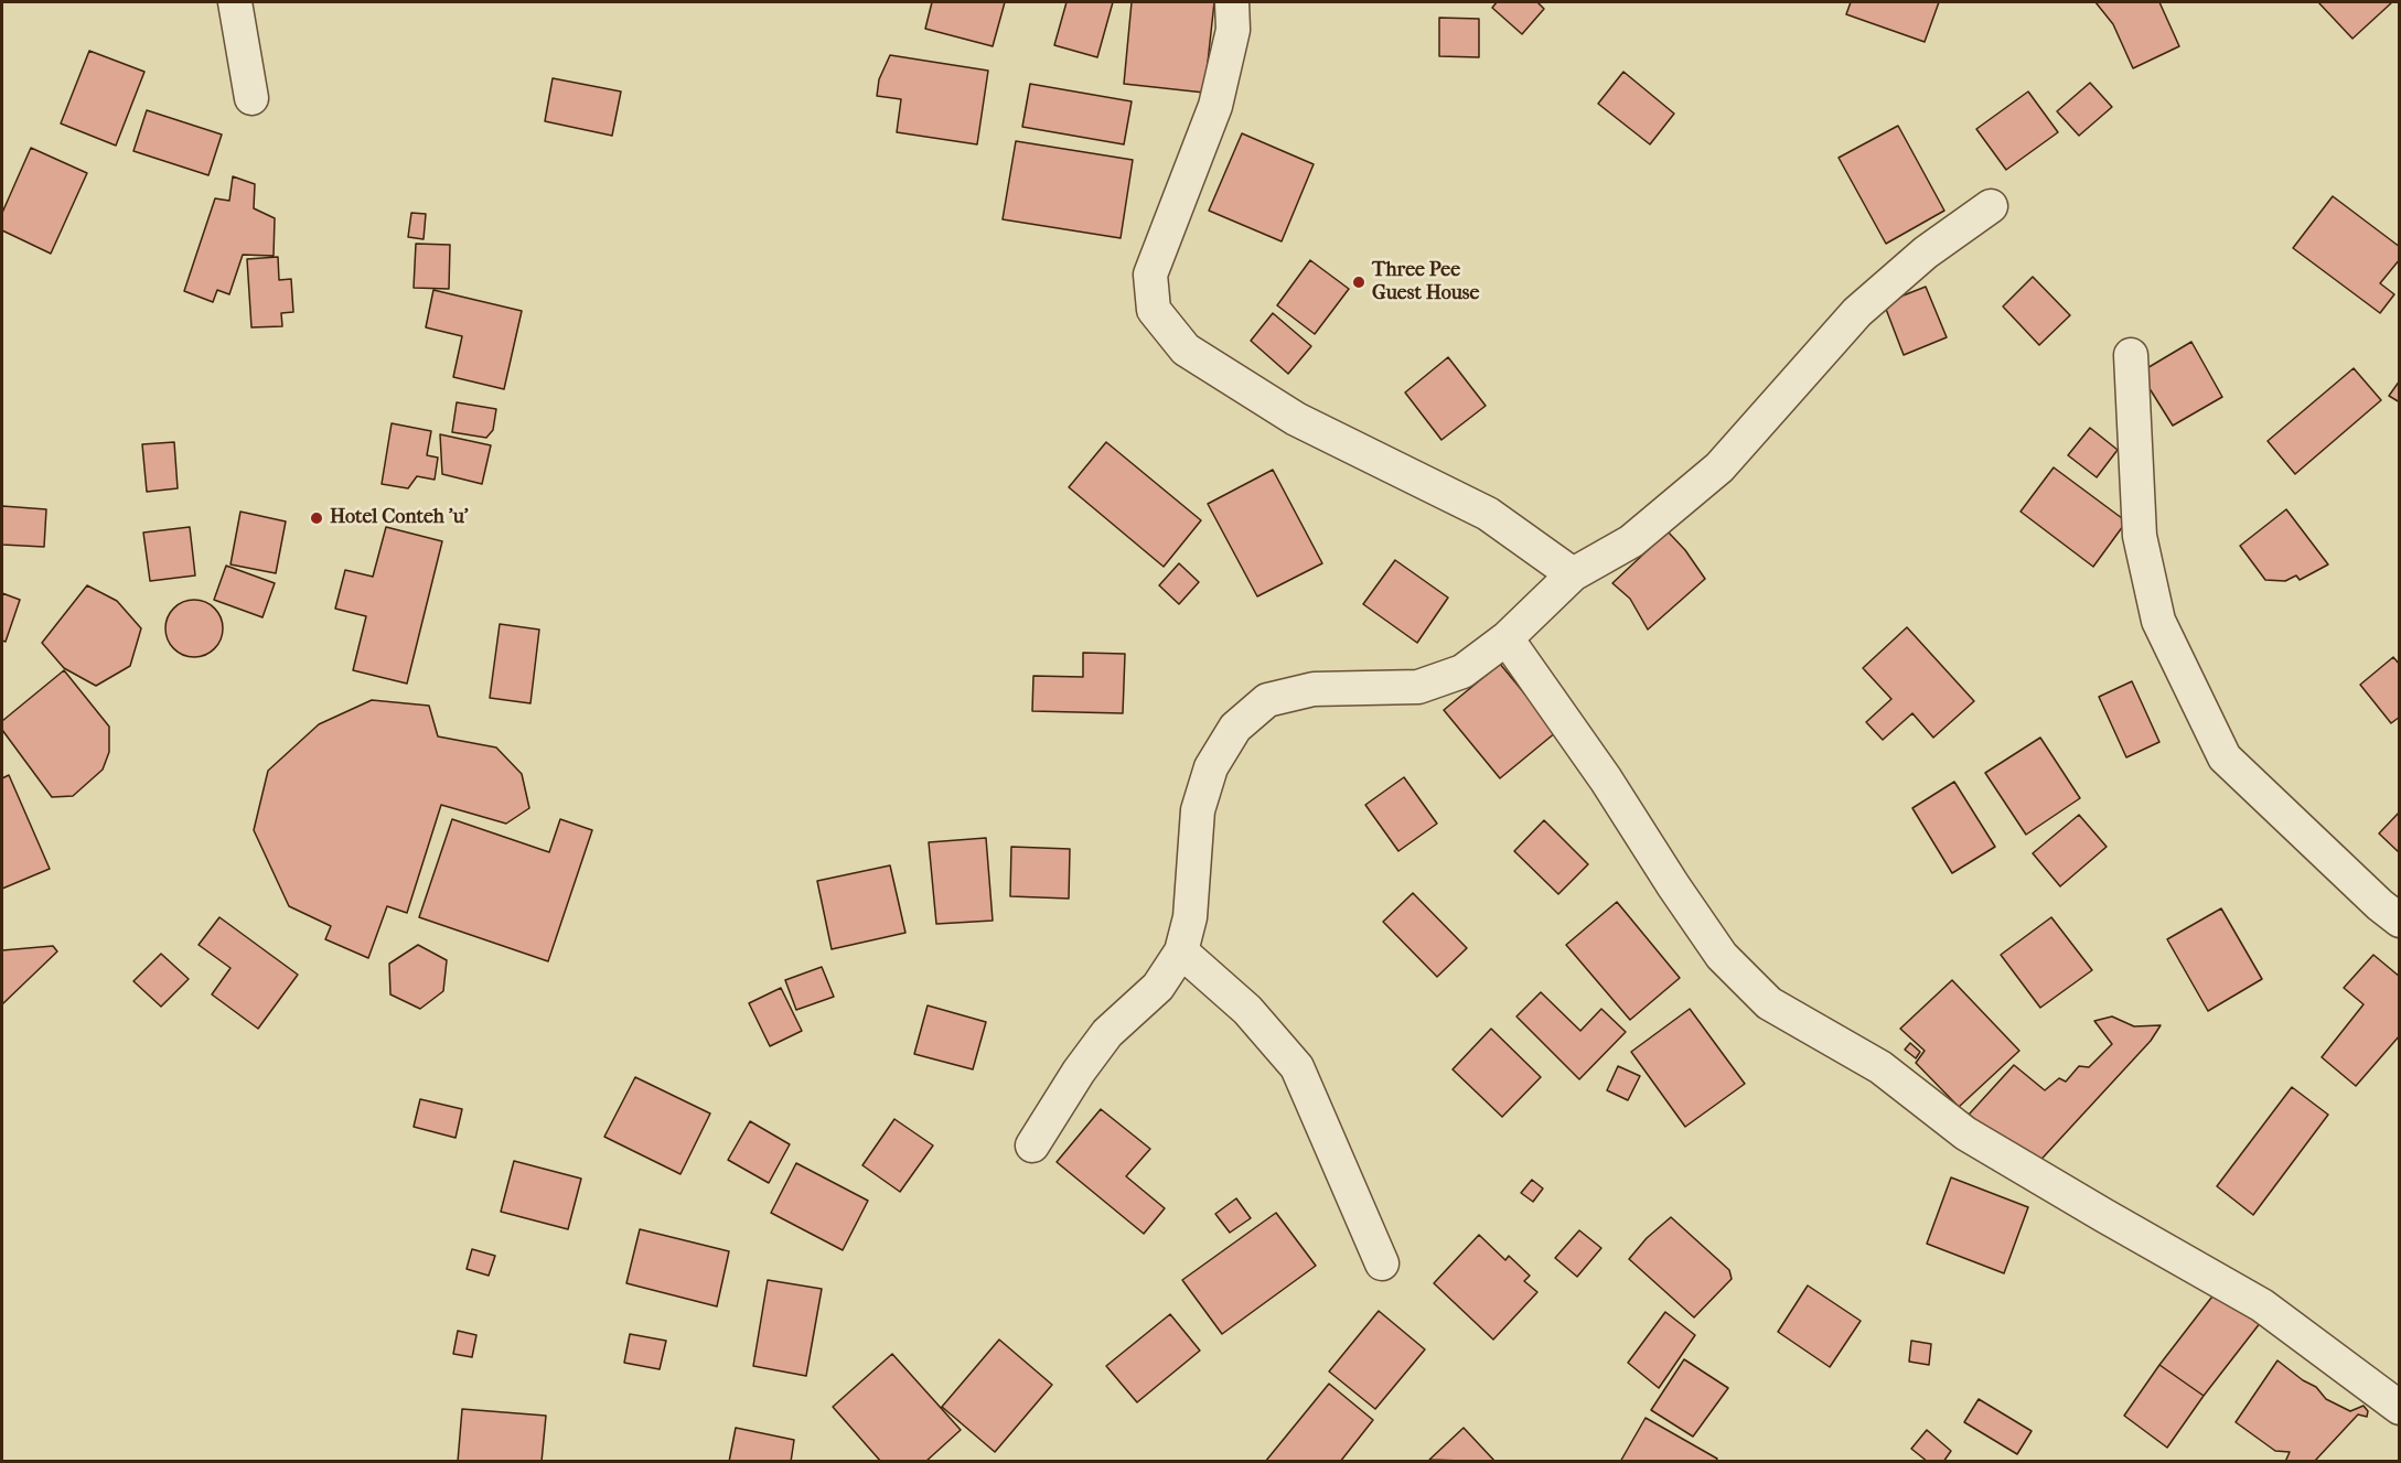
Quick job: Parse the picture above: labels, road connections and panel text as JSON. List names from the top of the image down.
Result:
{
  "places": ["Three Pee Guest House", "Hotel Conteh 'u'"]
}
